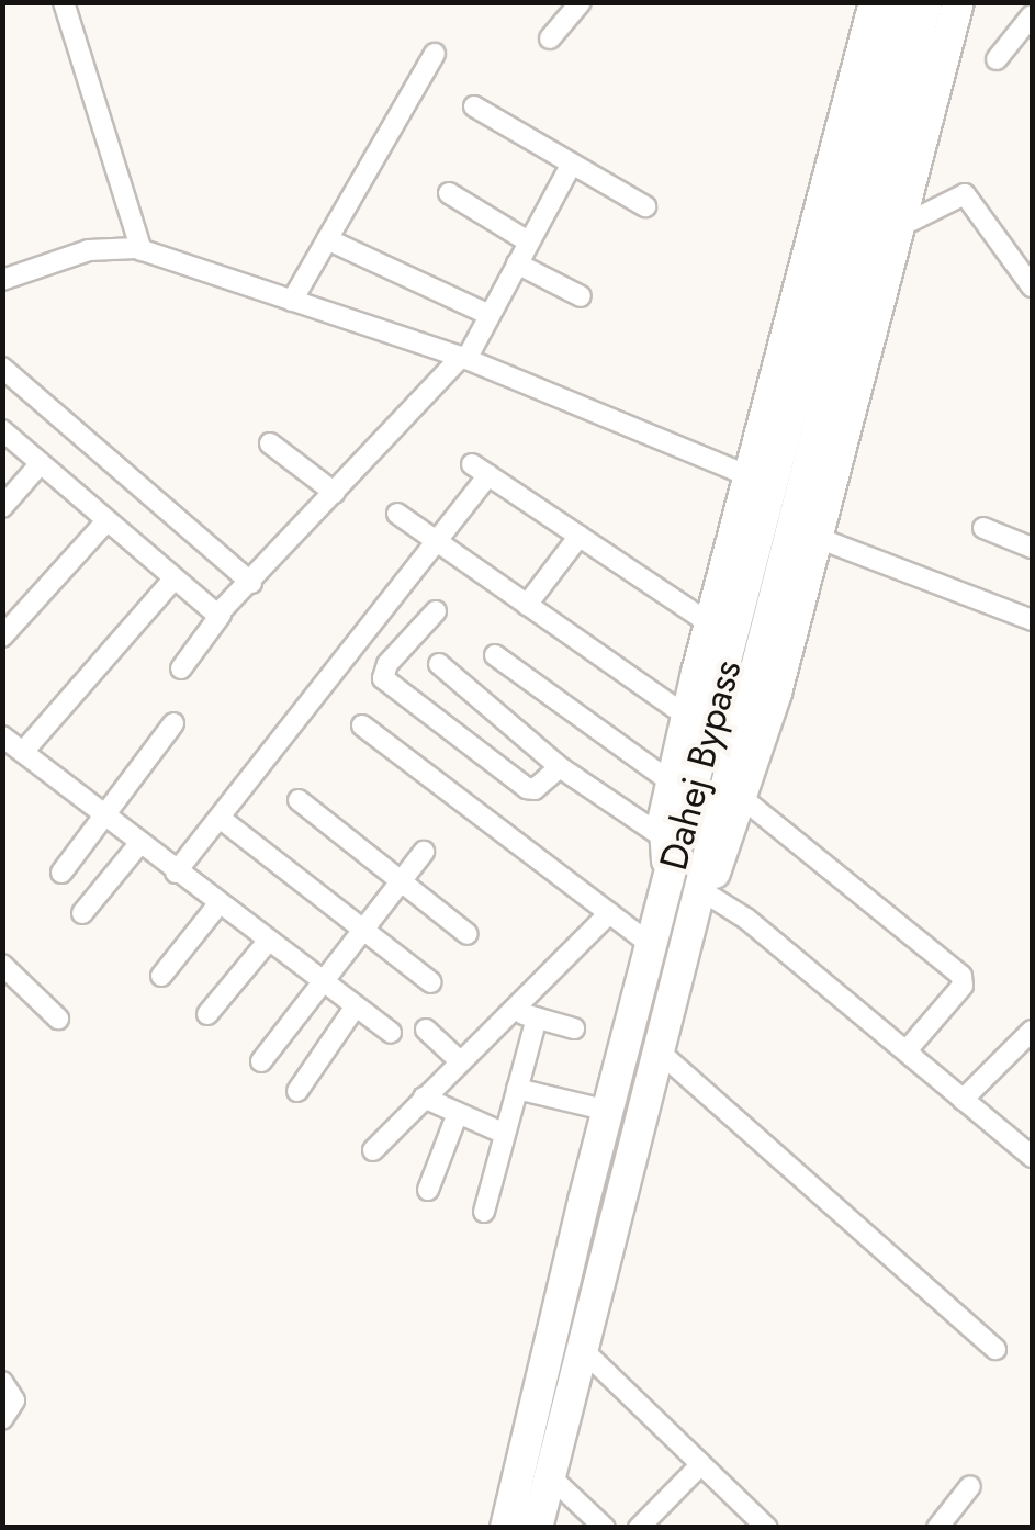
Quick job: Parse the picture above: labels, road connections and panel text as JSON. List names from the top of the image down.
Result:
{
  "streets": {
    "highway": ["Dahej Bypass"]
  }
}
